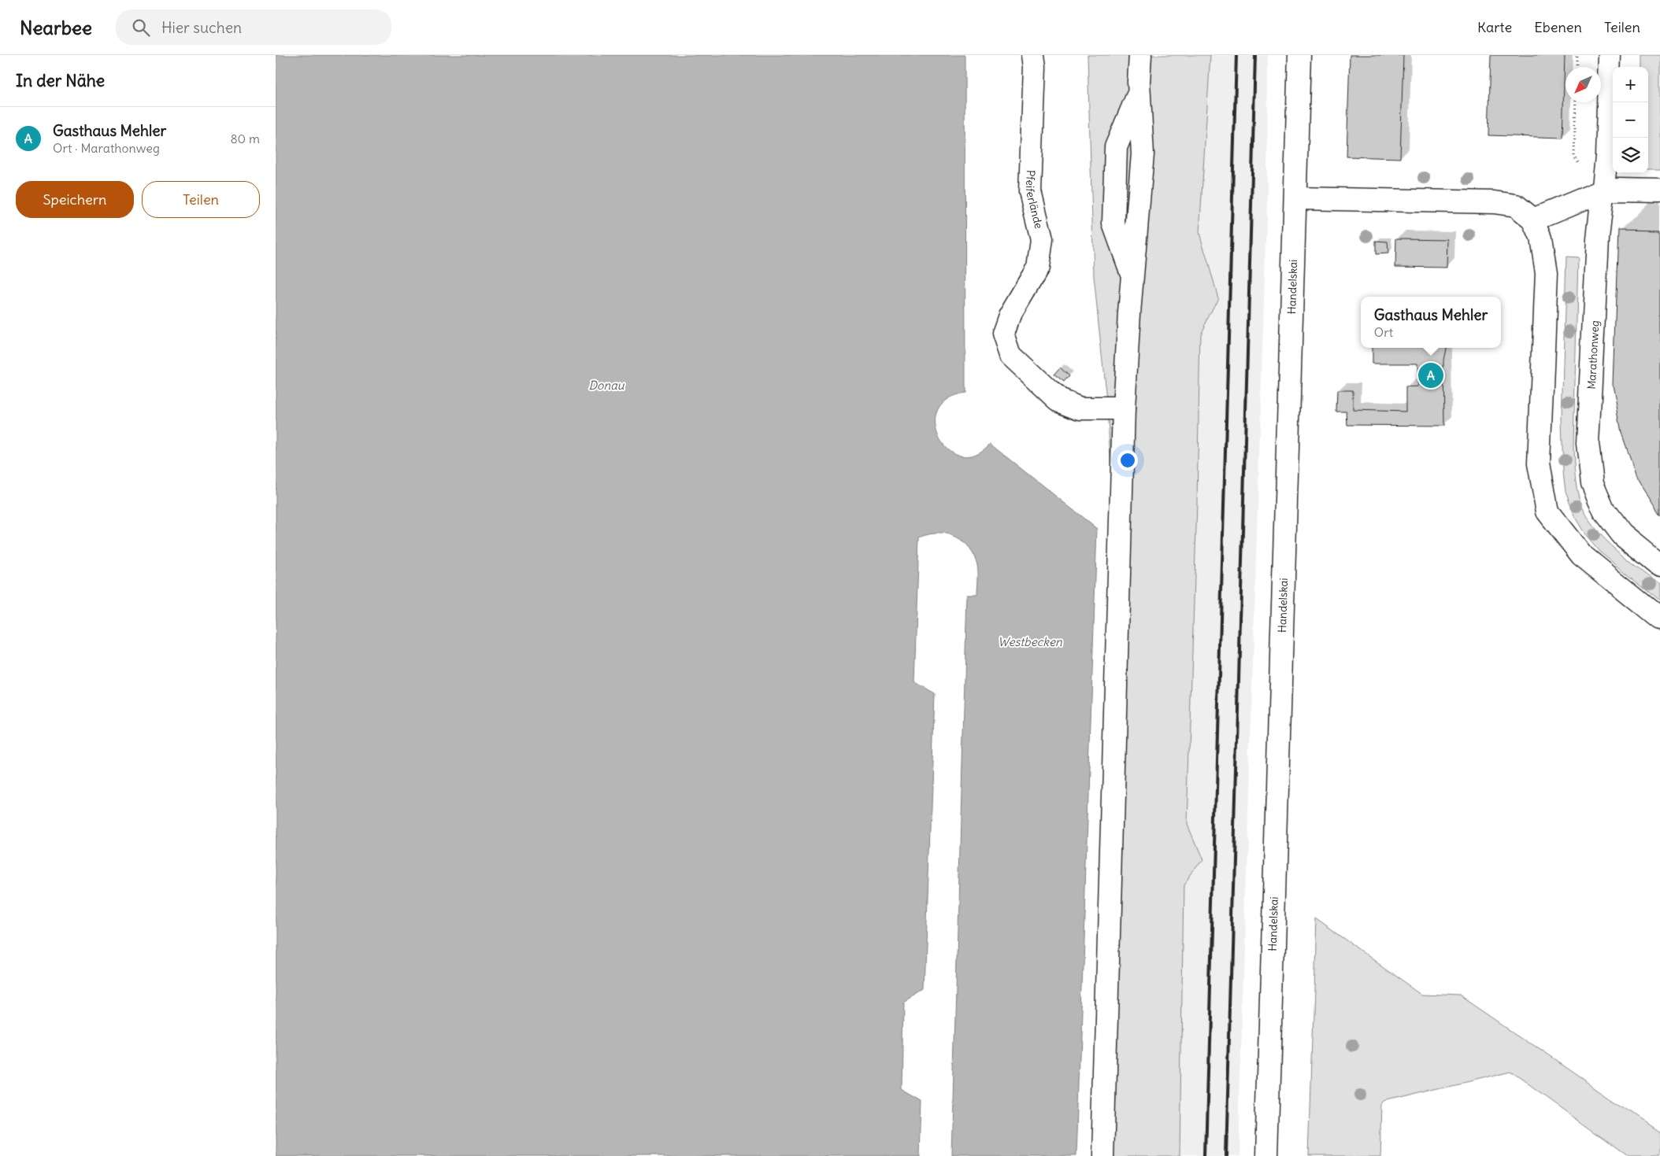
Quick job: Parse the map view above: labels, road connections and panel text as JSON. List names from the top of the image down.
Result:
{
  "streets": {
    "main road": ["Pfeiferlände", "Handelskai", "Marathonweg"]
  },
  "water": ["Donau", "Westbecken"],
  "north": "bottom left",
  "page": {
    "header": "Nearbee",
    "search": "Hier suchen",
    "nav": ["Karte", "Ebenen", "Teilen"],
    "heading": "In der Nähe",
    "map_buttons": ["+", "−"],
    "list": [
      {
        "mark": "A",
        "name": "Gasthaus Mehler",
        "note": "Ort · Marathonweg",
        "value": "80 m"
      }
    ],
    "buttons": ["Speichern", "Teilen"],
    "popup": ["Gasthaus Mehler", "Ort"],
    "pins": "A"
  }
}
